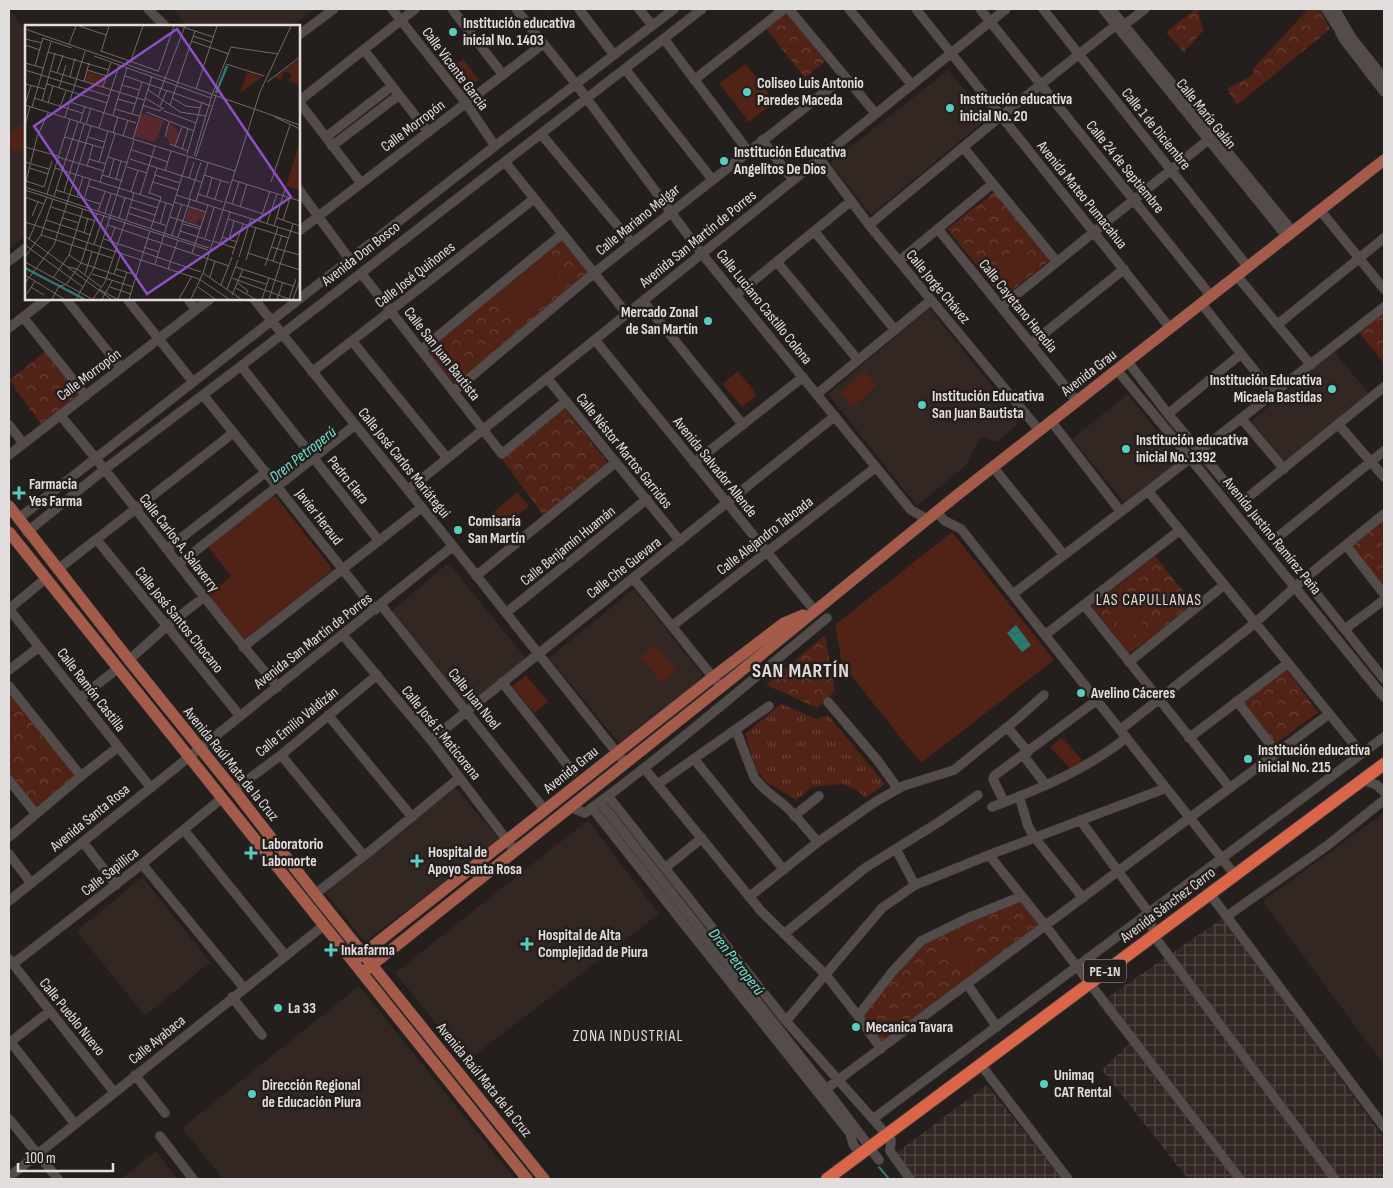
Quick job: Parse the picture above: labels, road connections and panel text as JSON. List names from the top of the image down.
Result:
{
  "streets": {
    "highway": ["Avenida Sánchez Cerro", "PE-1N"],
    "main road": ["Avenida Don Bosco", "Avenida Grau", "Avenida Raúl Mata de la Cruz"],
    "street": [
      "Calle Vicente García",
      "Calle María Galán",
      "Calle Morropón",
      "Calle 1 de Diciembre",
      "Calle 24 de Septiembre",
      "Avenida Mateo Pumacahua",
      "Calle Mariano Melgar",
      "Avenida San Martín de Porres",
      "Calle José Quiñones",
      "Calle Jorge Chávez",
      "Calle Cayetano Heredia",
      "Calle Luciano Castillo Colona",
      "Calle San Juan Bautista",
      "Calle Néstor Martos Garridos",
      "Calle José Carlos Mariátegui",
      "Avenida Salvador Allende",
      "Pedro Elera",
      "Javier Heraud",
      "Calle Alejandro Taboada",
      "Avenida Justino Ramírez Peña",
      "Calle Carlos A. Salaverry",
      "Calle Benjamín Huamán",
      "Calle Che Guevara",
      "Calle José Santos Chocano",
      "Calle Ramón Castilla",
      "Calle Juan Noel",
      "Calle Emilio Valdizán",
      "Calle José F. Maticorena",
      "Avenida Santa Rosa",
      "Calle Sapillica",
      "Calle Pueblo Nuevo",
      "Calle Ayabaca"
    ]
  },
  "crossings": [
    ["Calle Vicente García", "Calle Morropón"],
    ["Calle Vicente García", "Avenida Don Bosco"],
    ["Calle María Galán", "Avenida Grau"],
    ["Calle Morropón", "Calle Luciano Castillo Colona"],
    ["Calle Morropón", "Calle Carlos A. Salaverry"],
    ["Calle 1 de Diciembre", "Avenida Grau"],
    ["Calle 24 de Septiembre", "Avenida San Martín de Porres"],
    ["Calle 24 de Septiembre", "Avenida Grau"],
    ["Avenida Mateo Pumacahua", "Avenida San Martín de Porres"],
    ["Avenida Mateo Pumacahua", "Avenida Grau"],
    ["Calle Mariano Melgar", "Calle Luciano Castillo Colona"],
    ["Calle Mariano Melgar", "Calle San Juan Bautista"],
    ["Avenida San Martín de Porres", "Calle Jorge Chávez"],
    ["Avenida San Martín de Porres", "Calle Luciano Castillo Colona"],
    ["Avenida San Martín de Porres", "Calle San Juan Bautista"],
    ["Avenida San Martín de Porres", "Calle Néstor Martos Garridos"],
    ["Avenida San Martín de Porres", "Calle José Carlos Mariátegui"],
    ["Avenida San Martín de Porres", "Avenida Salvador Allende"],
    ["Avenida San Martín de Porres", "Javier Heraud"],
    ["Avenida San Martín de Porres", "Calle Carlos A. Salaverry"],
    ["Avenida San Martín de Porres", "Calle José Santos Chocano"],
    ["Avenida San Martín de Porres", "Calle Juan Noel"],
    ["Avenida San Martín de Porres", "Calle José F. Maticorena"],
    ["Avenida San Martín de Porres", "Avenida Raúl Mata de la Cruz"],
    ["Avenida San Martín de Porres", "Avenida Santa Rosa"],
    ["Avenida Don Bosco", "Calle Luciano Castillo Colona"],
    ["Avenida Don Bosco", "Calle San Juan Bautista"],
    ["Avenida Don Bosco", "Calle José Carlos Mariátegui"],
    ["Avenida Don Bosco", "Pedro Elera"],
    ["Avenida Don Bosco", "Javier Heraud"],
    ["Avenida Don Bosco", "Calle Carlos A. Salaverry"],
    ["Avenida Don Bosco", "Avenida Raúl Mata de la Cruz"],
    ["Calle José Quiñones", "Calle San Juan Bautista"],
    ["Calle José Quiñones", "Calle José Carlos Mariátegui"],
    ["Calle Jorge Chávez", "Avenida Grau"],
    ["Calle Cayetano Heredia", "Avenida Grau"],
    ["Calle Luciano Castillo Colona", "Avenida Grau"],
    ["Calle Luciano Castillo Colona", "Calle Alejandro Taboada"],
    ["Calle Luciano Castillo Colona", "Calle Che Guevara"],
    ["Calle Luciano Castillo Colona", "Avenida Sánchez Cerro"],
    ["Calle San Juan Bautista", "Calle Néstor Martos Garridos"],
    ["Avenida Grau", "Calle José Carlos Mariátegui"],
    ["Avenida Grau", "Avenida Salvador Allende"],
    ["Avenida Grau", "Avenida Justino Ramírez Peña"],
    ["Avenida Grau", "Calle Juan Noel"],
    ["Avenida Grau", "Calle José F. Maticorena"],
    ["Avenida Grau", "Avenida Raúl Mata de la Cruz"],
    ["Calle Néstor Martos Garridos", "Calle Benjamín Huamán"],
    ["Calle Néstor Martos Garridos", "Calle Che Guevara"],
    ["Calle José Carlos Mariátegui", "Calle Benjamín Huamán"],
    ["Calle José Carlos Mariátegui", "Calle Che Guevara"],
    ["Avenida Salvador Allende", "Calle Alejandro Taboada"],
    ["Avenida Salvador Allende", "Calle Che Guevara"],
    ["Javier Heraud", "Calle Juan Noel"],
    ["Calle Che Guevara", "Calle Juan Noel"],
    ["Calle Che Guevara", "Calle José F. Maticorena"],
    ["Calle Ramón Castilla", "Avenida Santa Rosa"],
    ["Calle Emilio Valdizán", "Calle José F. Maticorena"],
    ["Calle Emilio Valdizán", "Avenida Raúl Mata de la Cruz"],
    ["Avenida Raúl Mata de la Cruz", "Avenida Santa Rosa"],
    ["Avenida Raúl Mata de la Cruz", "Calle Sapillica"],
    ["Avenida Raúl Mata de la Cruz", "Calle Ayabaca"],
    ["Calle Sapillica", "Calle Pueblo Nuevo"],
    ["Calle Pueblo Nuevo", "Calle Ayabaca"]
  ],
  "districts": ["LAS CAPULLANAS", "SAN MARTÍN", "ZONA INDUSTRIAL"],
  "water": ["Dren Petroperú"],
  "places": {
    "other": [
      "Institución educativa inicial No. 1403",
      "Coliseo Luis Antonio Paredes Maceda",
      "Institución educativa inicial No. 20",
      "Institución Educativa Angelitos De Dios",
      "Mercado Zonal de San Martín",
      "Institución Educativa Micaela Bastidas",
      "Institución Educativa San Juan Bautista",
      "Institución educativa inicial No. 1392",
      "Comisaría San Martín",
      "Avelino Cáceres",
      "Institución educativa inicial No. 215",
      "La 33",
      "Mecanica Tavara",
      "Unimaq CAT Rental",
      "Dirección Regional de Educación Piura"
    ],
    "health": [
      "Farmacia Yes Farma",
      "Laboratorio Labonorte",
      "Hospital de Apoyo Santa Rosa",
      "Hospital de Alta Complejidad de Piura",
      "Inkafarma"
    ]
  },
  "scale_bar": "100 m"
}
